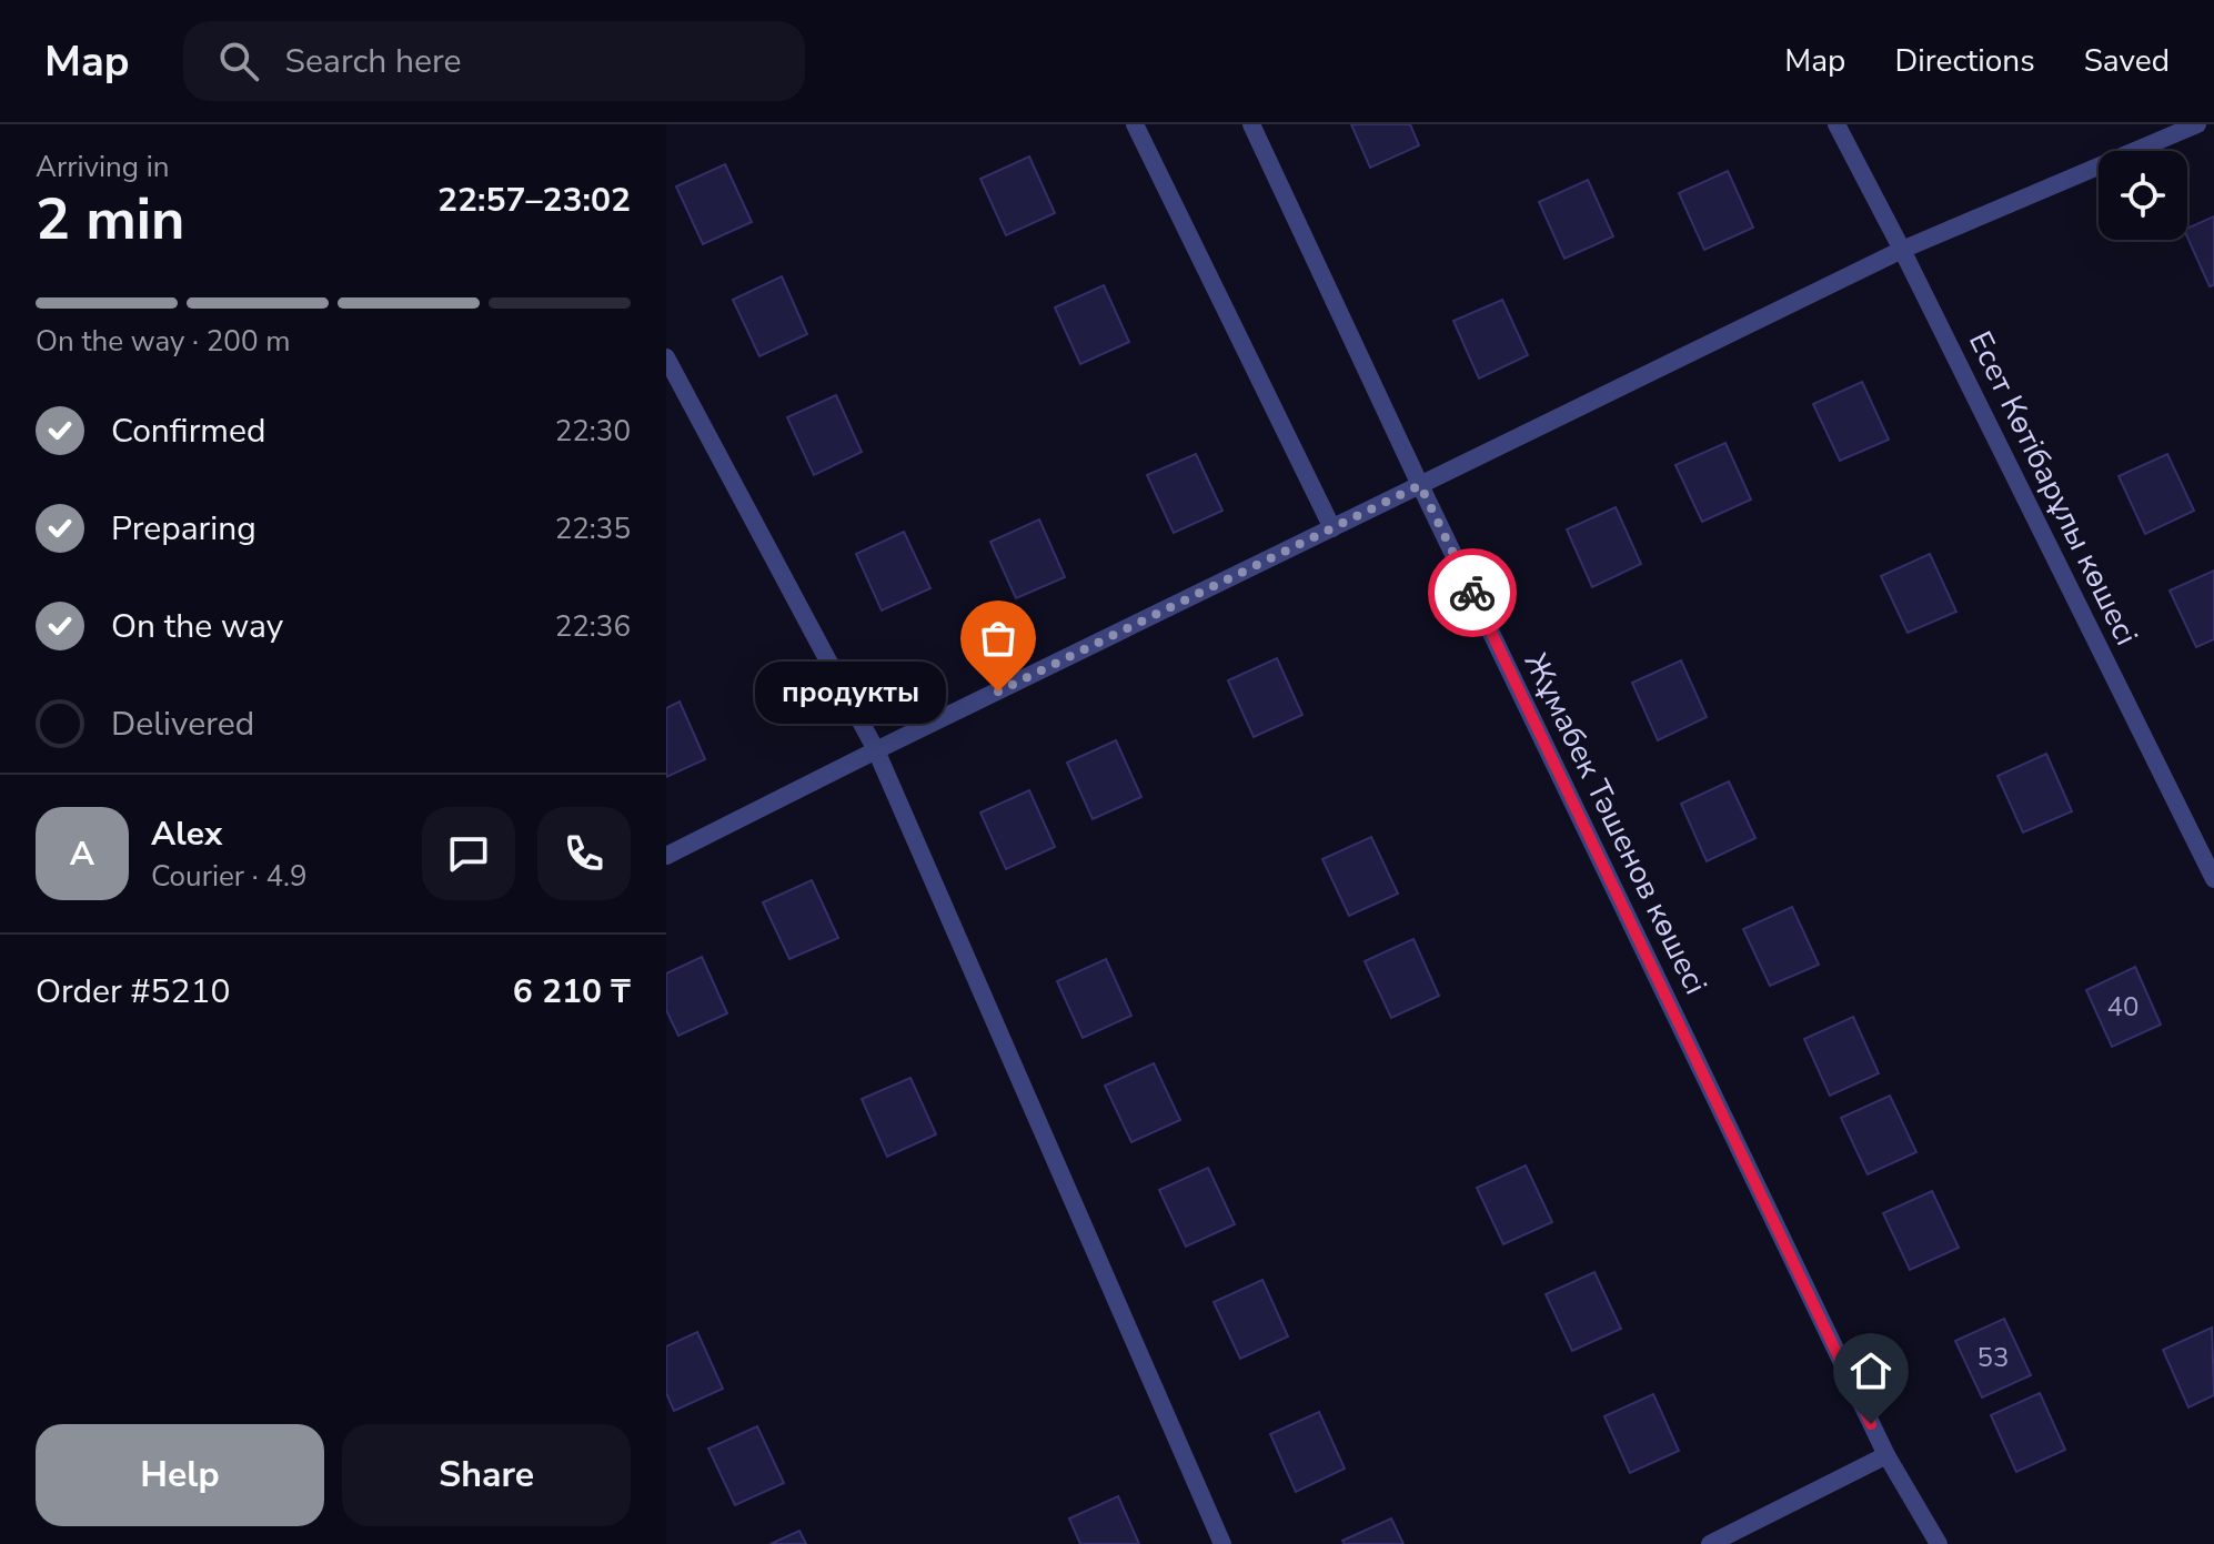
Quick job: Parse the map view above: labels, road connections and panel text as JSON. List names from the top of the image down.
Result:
{
  "streets": {
    "street": ["Есет Көтібарұлы көшесі", "Жұмабек Тәшенов көшесі"]
  },
  "places": ["продукты"],
  "house_numbers": ["40", "53"],
  "page": {
    "header": "Map",
    "search": "Search here",
    "nav": ["Map", "Directions", "Saved"],
    "heading": ["2 min", "Arriving in", "22:57–23:02"],
    "panel": [
      "Alex",
      "Courier · 4.9",
      "Order #5210",
      "6 210 ₸"
    ],
    "bar": "On the way · 200 m",
    "list": [
      ["Confirmed", "22:30"],
      ["Preparing", "22:35"],
      ["On the way", "22:36"],
      "Delivered"
    ],
    "bubble": "продукты",
    "round": "A",
    "buttons": ["Help", "Share"]
  }
}
